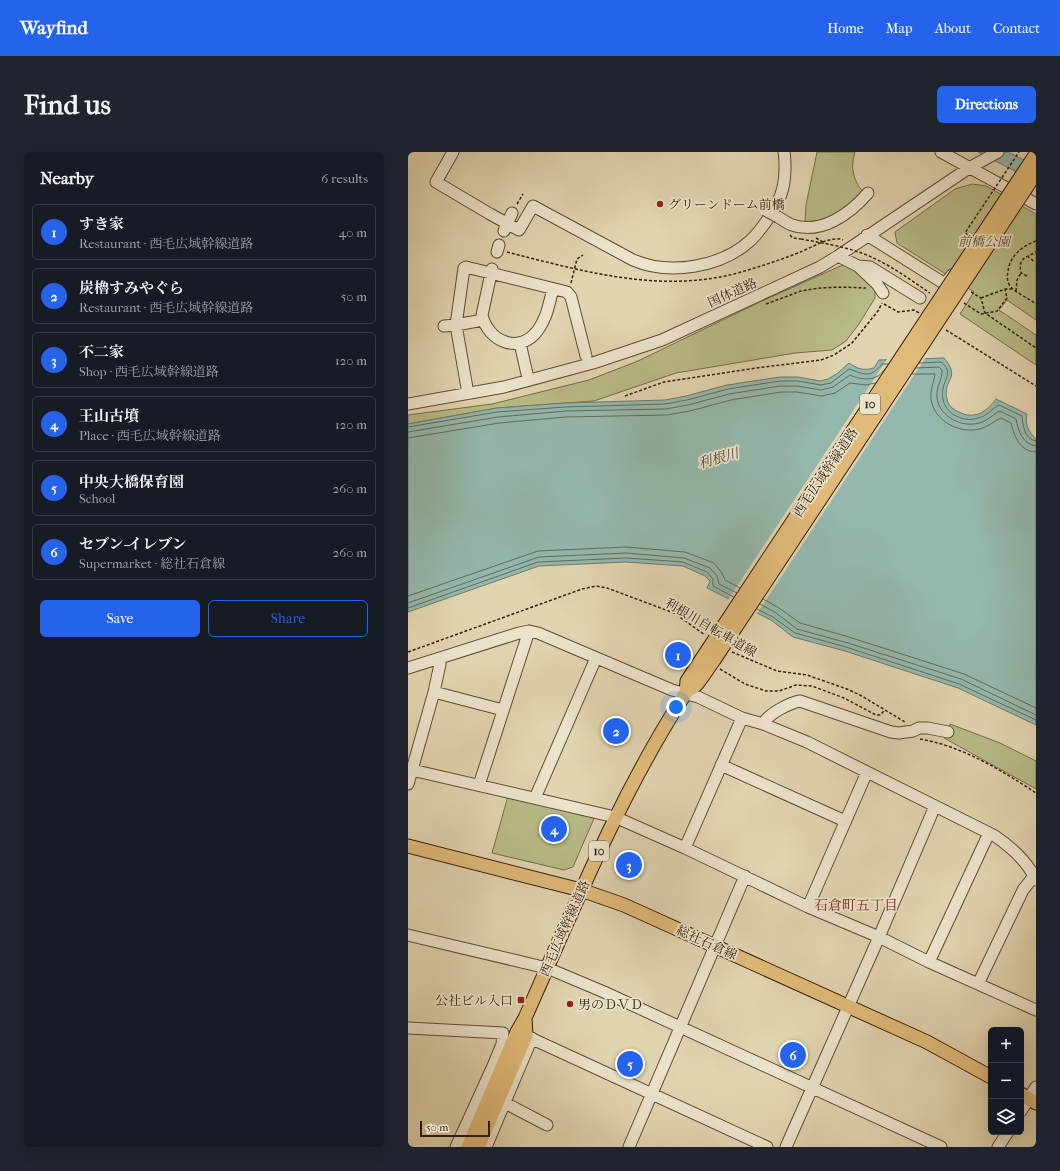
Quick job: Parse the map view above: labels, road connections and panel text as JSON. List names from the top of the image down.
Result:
{
  "streets": {
    "main road": ["10", "西毛広域幹線道路", "総社石倉線"],
    "street": ["国体道路"],
    "path": ["利根川自転車道線"]
  },
  "crossings": [
    ["西毛広域幹線道路", "総社石倉線"]
  ],
  "districts": ["石倉町五丁目"],
  "water": ["利根川"],
  "parks": ["前橋公園"],
  "places": {
    "other": ["グリーンドーム前橋", "男のＤＶＤ"],
    "transit": ["公社ビル入口"]
  },
  "scale_bar": "50 m",
  "page": {
    "header": "Wayfind",
    "nav": [
      "Home",
      "Map",
      "About",
      "Contact"
    ],
    "buttons": [
      "Directions",
      ["Save", "Share"]
    ],
    "title": "Find us",
    "heading": ["Nearby", "6 results"],
    "list": [
      {
        "mark": "1",
        "name": "すき家",
        "note": "Restaurant · 西毛広域幹線道路",
        "value": "40 m"
      },
      {
        "mark": "2",
        "name": "炭櫓すみやぐら",
        "note": "Restaurant · 西毛広域幹線道路",
        "value": "50 m"
      },
      {
        "mark": "3",
        "name": "不二家",
        "note": "Shop · 西毛広域幹線道路",
        "value": "120 m"
      },
      {
        "mark": "4",
        "name": "王山古墳",
        "note": "Place · 西毛広域幹線道路",
        "value": "120 m"
      },
      {
        "mark": "5",
        "name": "中央大橋保育園",
        "note": "School",
        "value": "260 m"
      },
      {
        "mark": "6",
        "name": "セブン-イレブン",
        "note": "Supermarket · 総社石倉線",
        "value": "260 m"
      }
    ],
    "pins": [
      "1",
      "2",
      "4",
      "3",
      "6",
      "5"
    ],
    "map_buttons": ["+", "−"],
    "scale": "50 m"
  }
}
